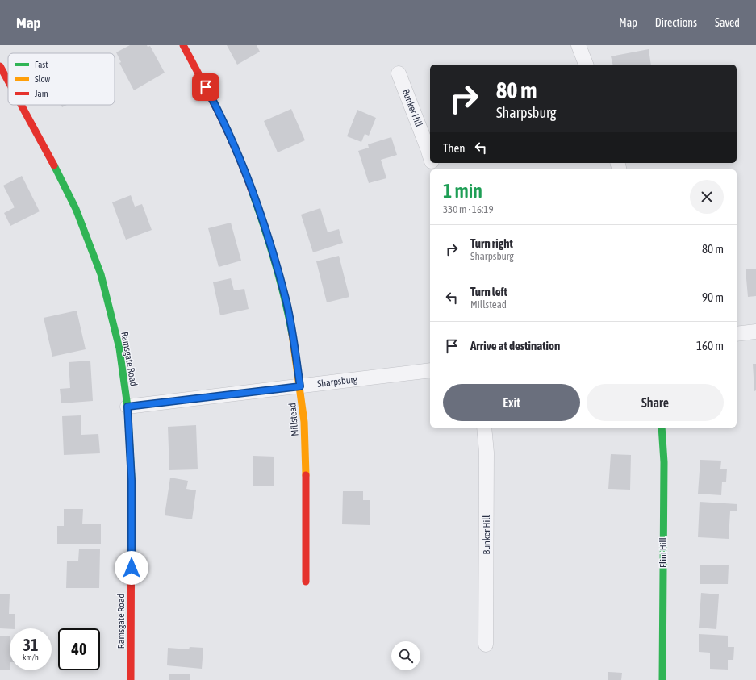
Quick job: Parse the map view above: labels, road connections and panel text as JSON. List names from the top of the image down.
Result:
{
  "streets": {
    "street": [
      "Bunker Hill",
      "Ramsgate Road",
      "Sharpsburg",
      "Millstead",
      "Flint Hill"
    ]
  },
  "crossings": [
    ["Ramsgate Road", "Sharpsburg"],
    ["Sharpsburg", "Millstead"]
  ],
  "legend": ["Fast", "Slow", "Jam"],
  "page": {
    "header": "Map",
    "nav": ["Map", "Directions", "Saved"],
    "turn": ["80 m", "Sharpsburg"],
    "then": "Then",
    "heading": ["1 min", "330 m · 16:19"],
    "list": [
      {
        "name": "Turn right",
        "note": "Sharpsburg",
        "value": "80 m"
      },
      {
        "name": "Turn left",
        "note": "Millstead",
        "value": "90 m"
      },
      {
        "name": "Arrive at destination",
        "value": "160 m"
      }
    ],
    "buttons": ["Exit", "Share"],
    "speed": "31 km/h",
    "limit": "40"
  }
}
